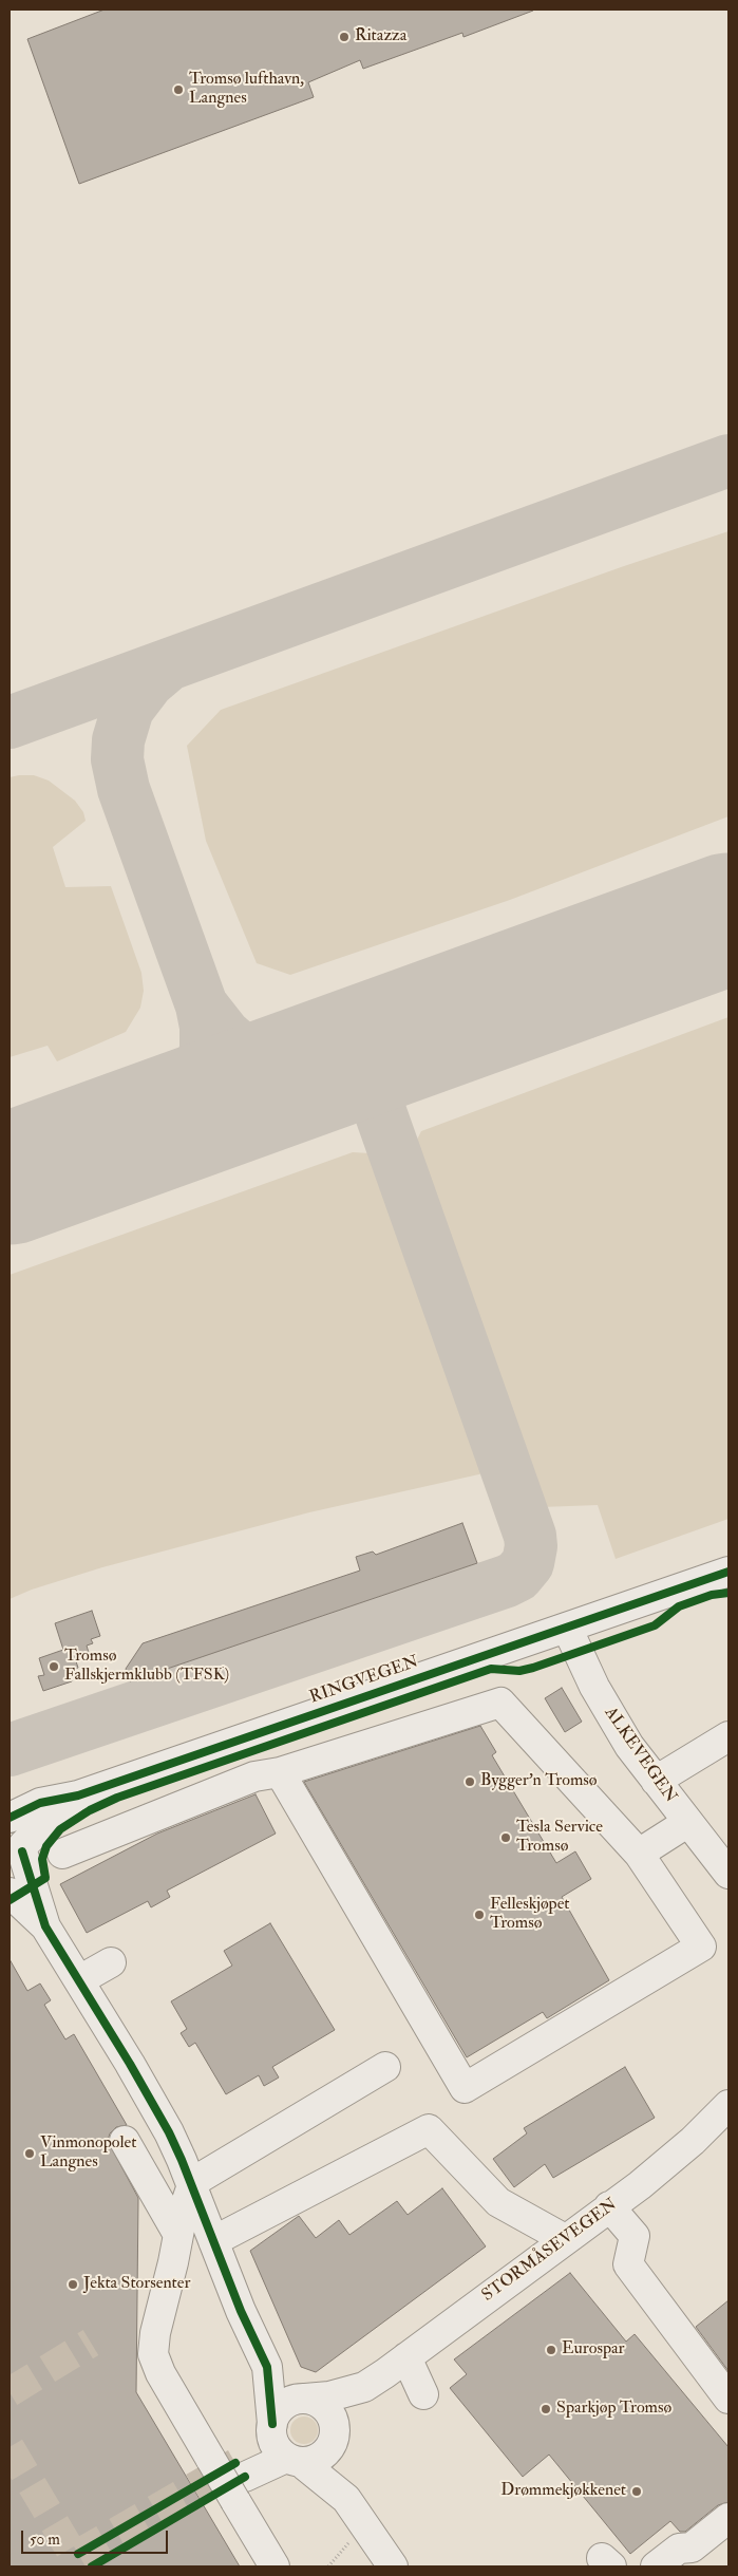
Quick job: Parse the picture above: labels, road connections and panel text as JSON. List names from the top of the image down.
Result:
{
  "streets": {
    "street": ["RINGVEGEN", "ALKEVEGEN", "STORMÅSEVEGEN"]
  },
  "crossings": [
    ["RINGVEGEN", "ALKEVEGEN"]
  ],
  "places": [
    "Ritazza",
    "Tromsø lufthavn, Langnes",
    "Tromsø Fallskjermklubb (TFSK)",
    "Bygger'n Tromsø",
    "Tesla Service Tromsø",
    "Felleskjøpet Tromsø",
    "Vinmonopolet Langnes",
    "Jekta Storsenter",
    "Eurospar",
    "Sparkjøp Tromsø",
    "Drømmekjøkkenet"
  ],
  "scale_bar": "50 m"
}
